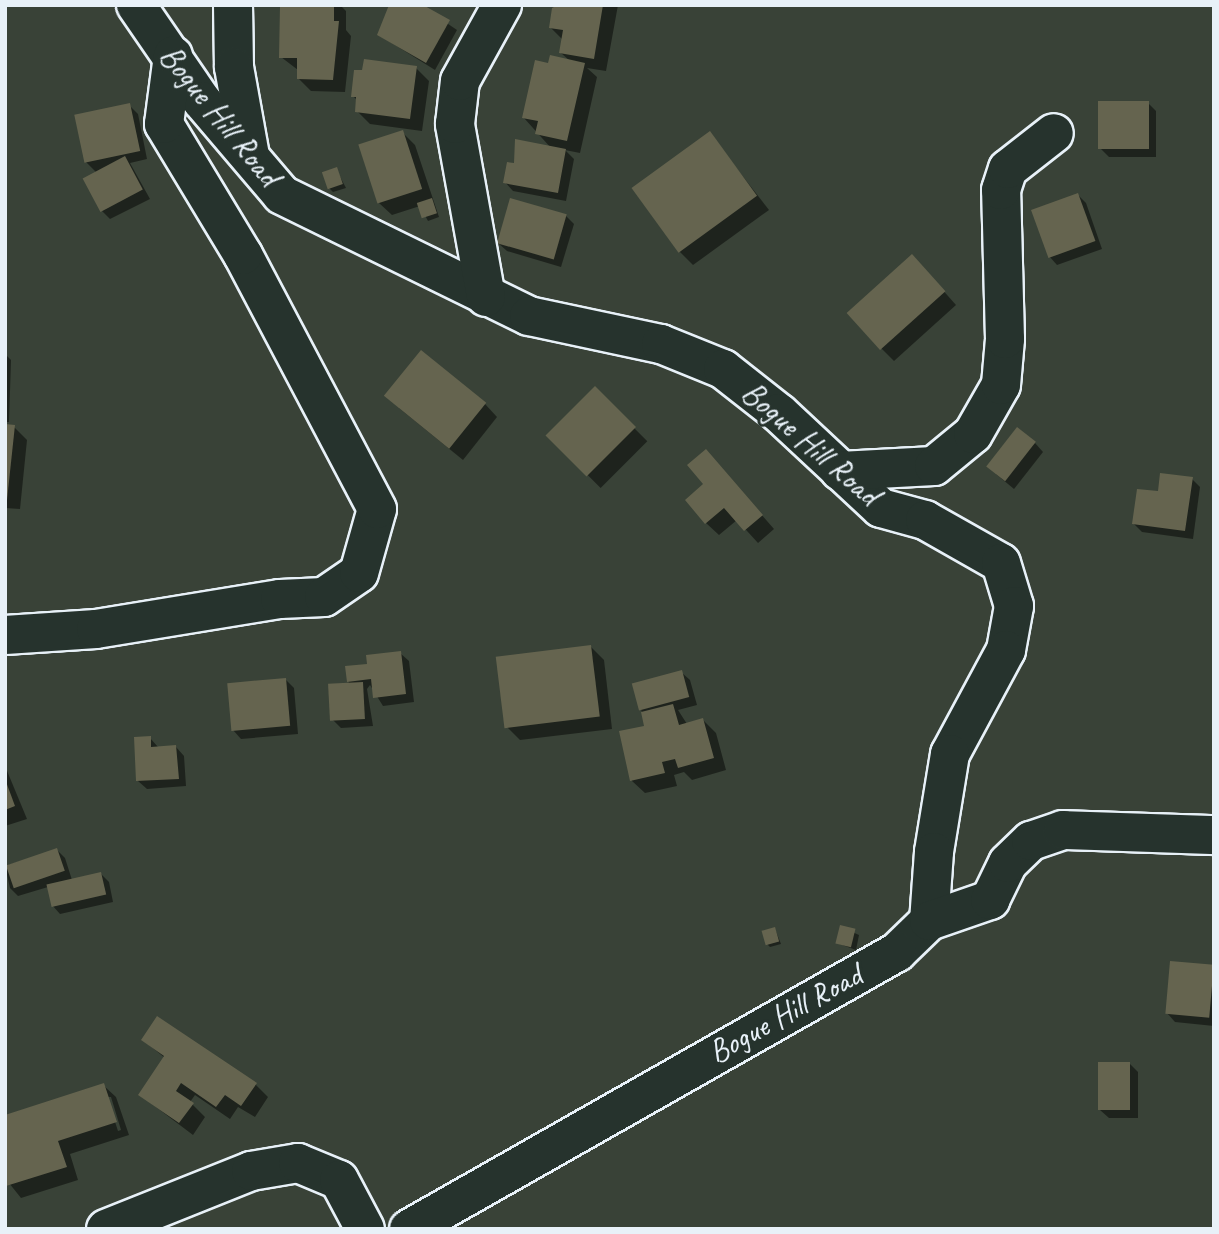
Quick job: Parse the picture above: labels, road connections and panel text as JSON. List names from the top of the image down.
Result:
{
  "streets": {
    "street": ["Bogue Hill Road"]
  }
}
